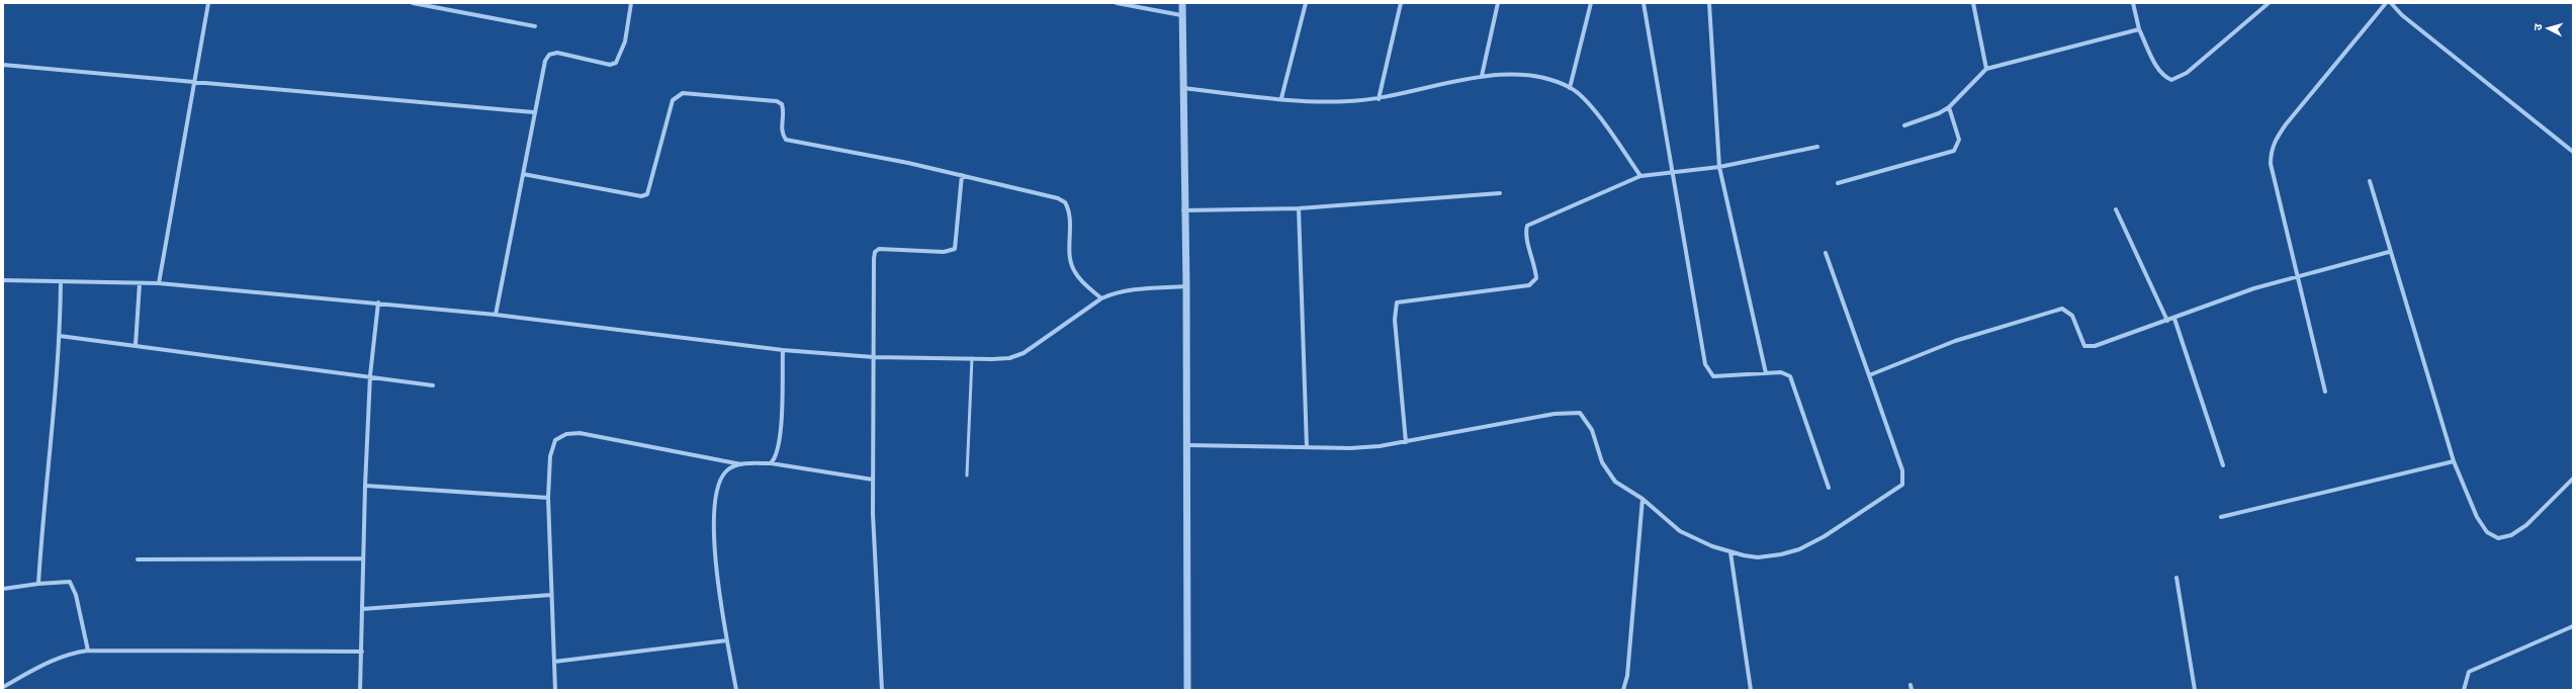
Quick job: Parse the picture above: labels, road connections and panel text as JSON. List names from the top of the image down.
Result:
{
  "north": "left"
}
